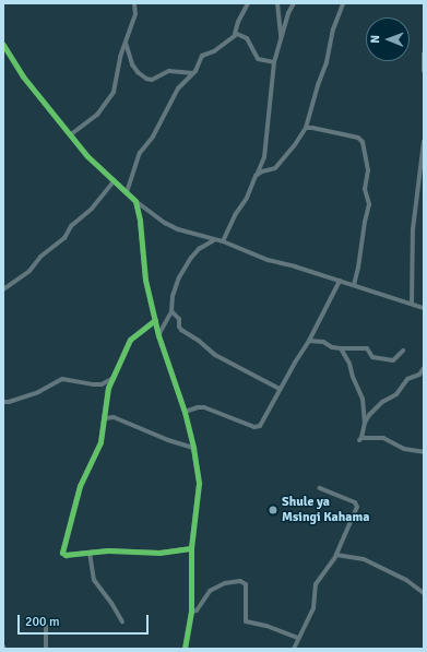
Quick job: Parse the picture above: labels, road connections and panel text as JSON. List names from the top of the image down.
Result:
{
  "places": ["Shule ya Msingi Kahama"],
  "scale_bar": "200 m",
  "north": "left"
}
